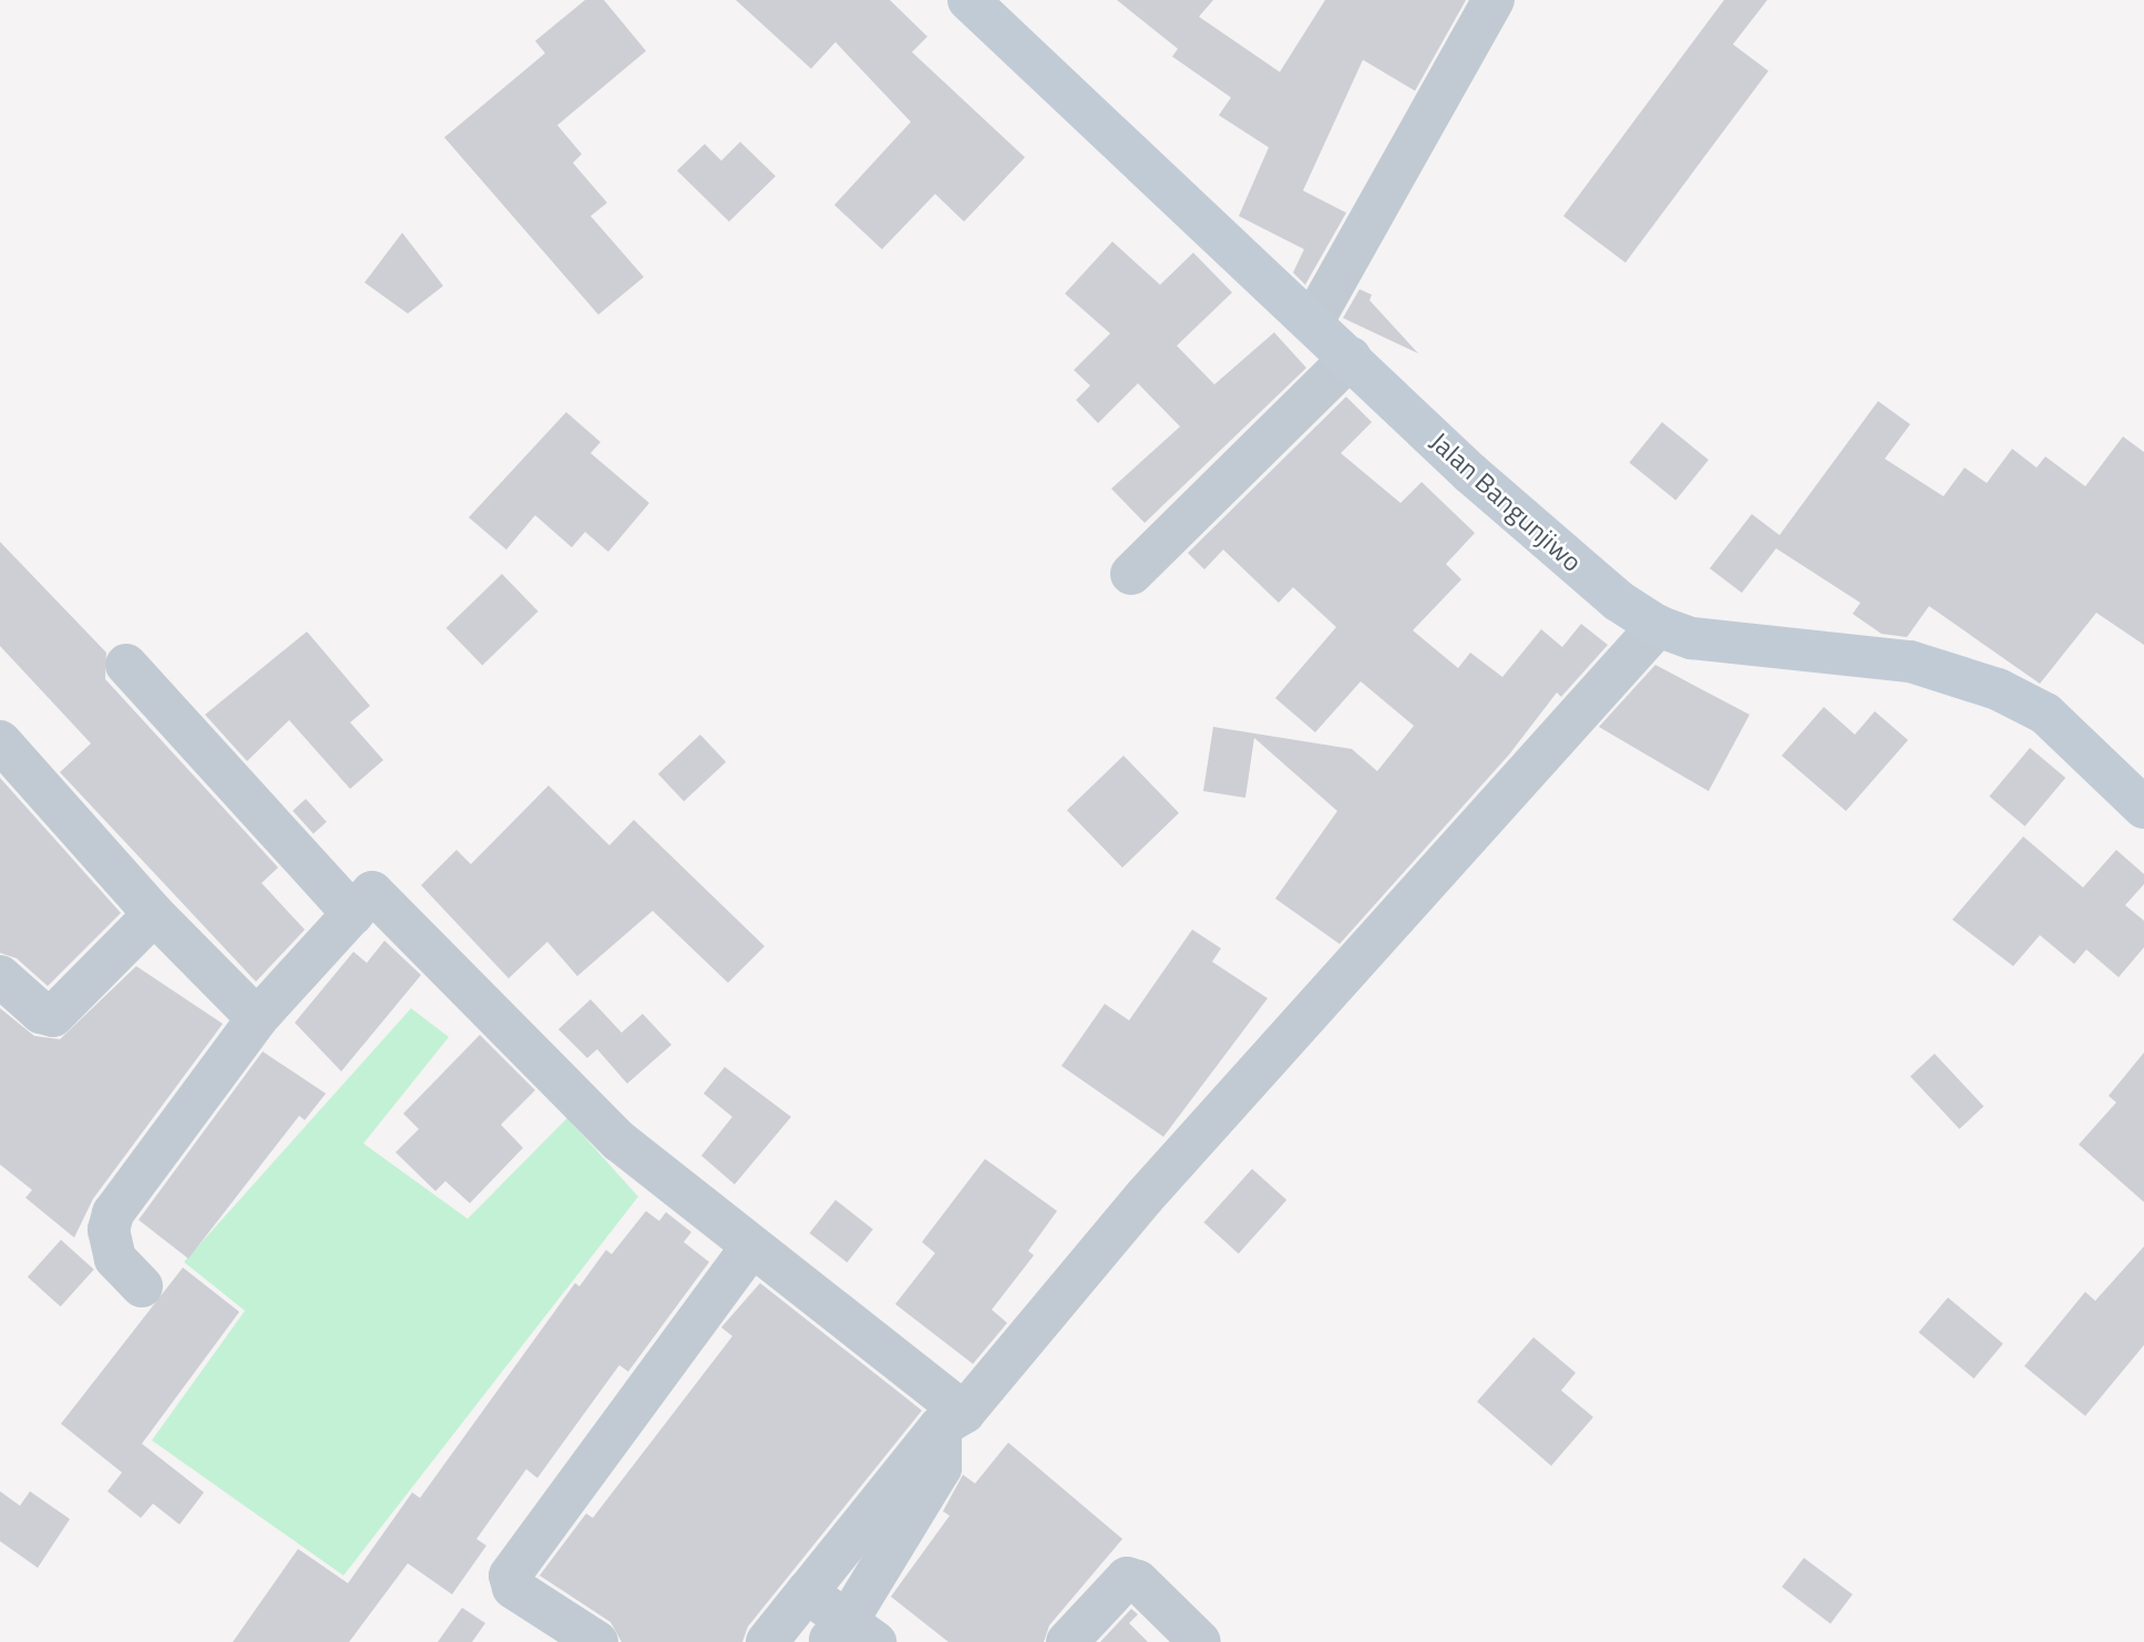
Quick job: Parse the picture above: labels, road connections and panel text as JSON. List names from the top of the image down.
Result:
{
  "streets": {
    "main road": ["Jalan Bangunjiwo"]
  }
}
